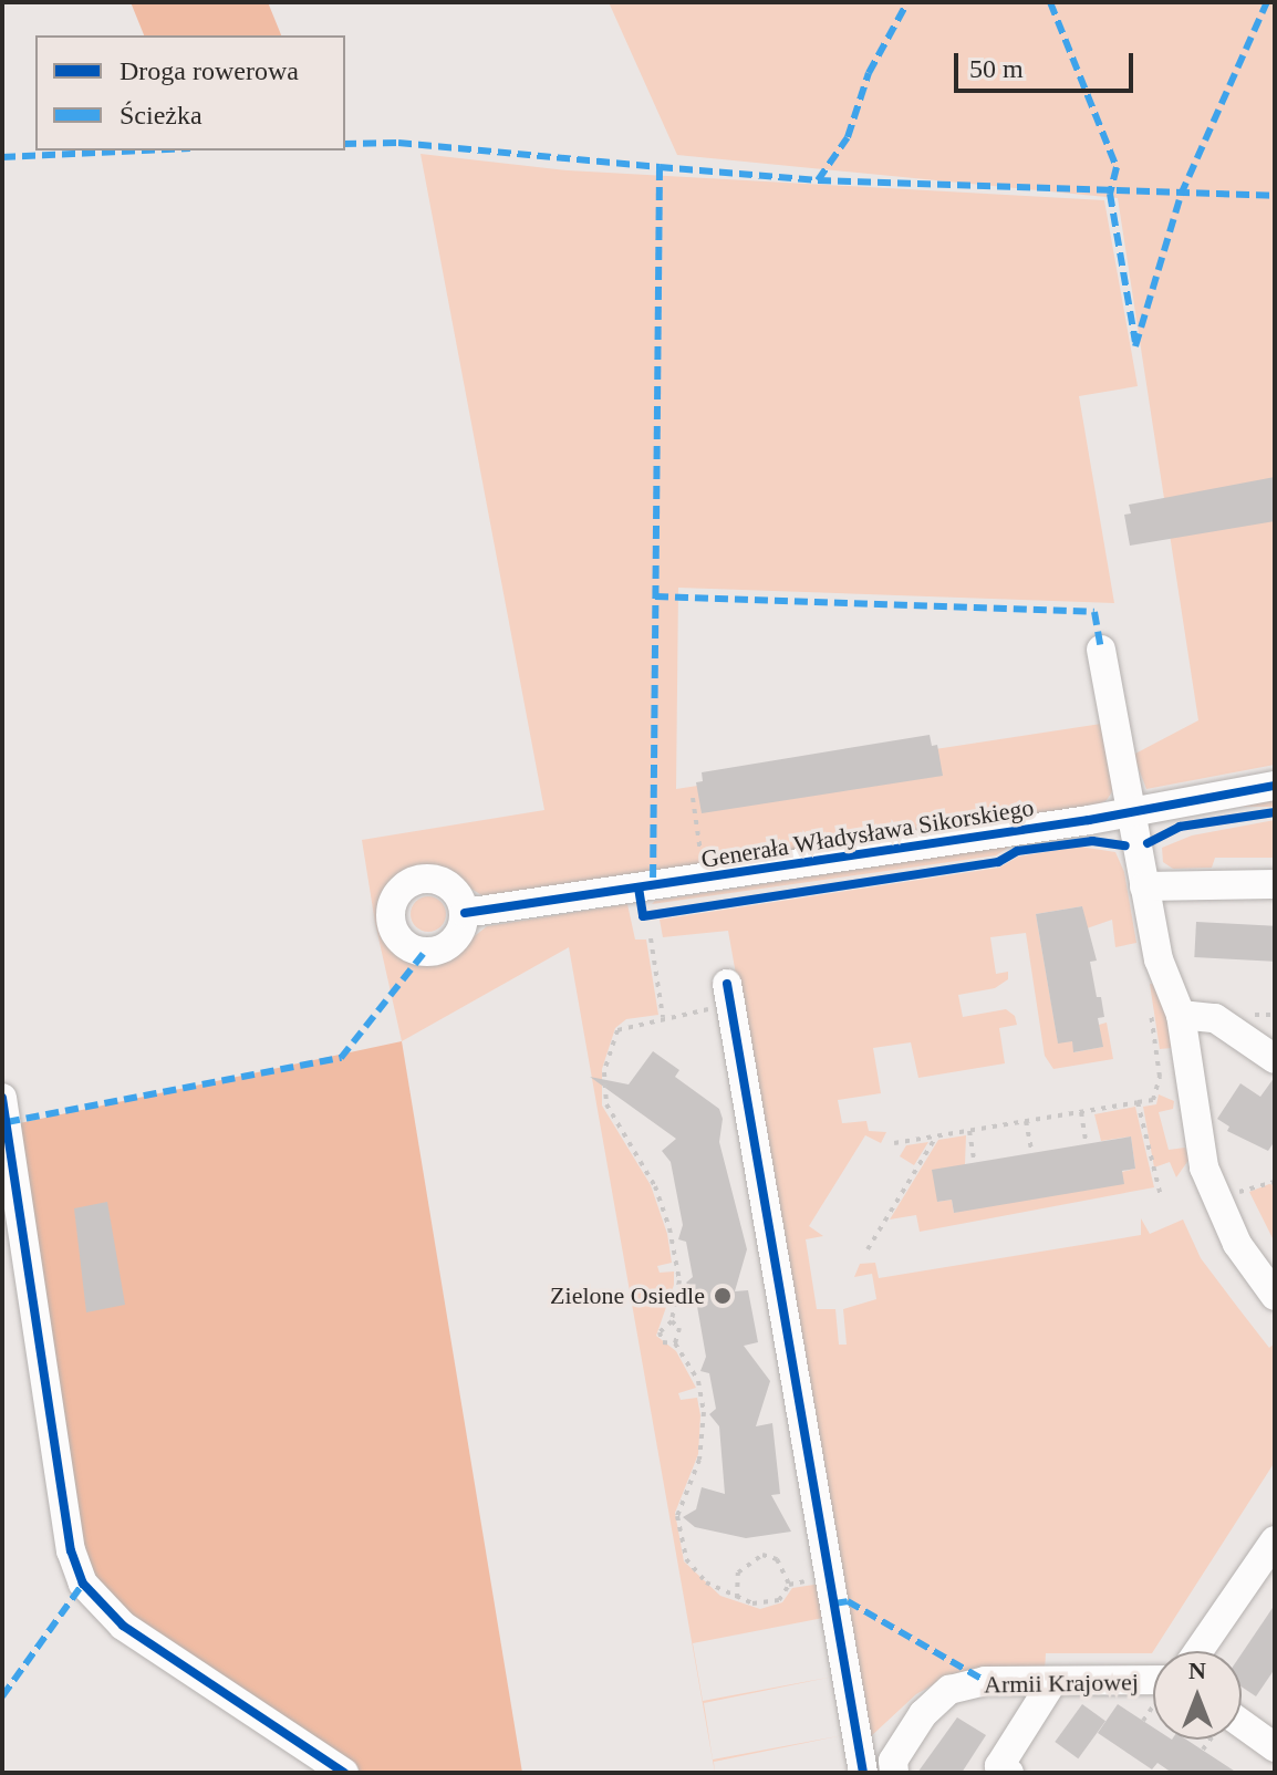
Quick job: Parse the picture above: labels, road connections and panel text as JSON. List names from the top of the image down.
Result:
{
  "streets": {
    "street": ["Generała Władysława Sikorskiego", "Armii Krajowej"]
  },
  "places": ["Zielone Osiedle"],
  "legend": ["Droga rowerowa", "Ścieżka"],
  "scale_bar": "50 m",
  "north": "top"
}
